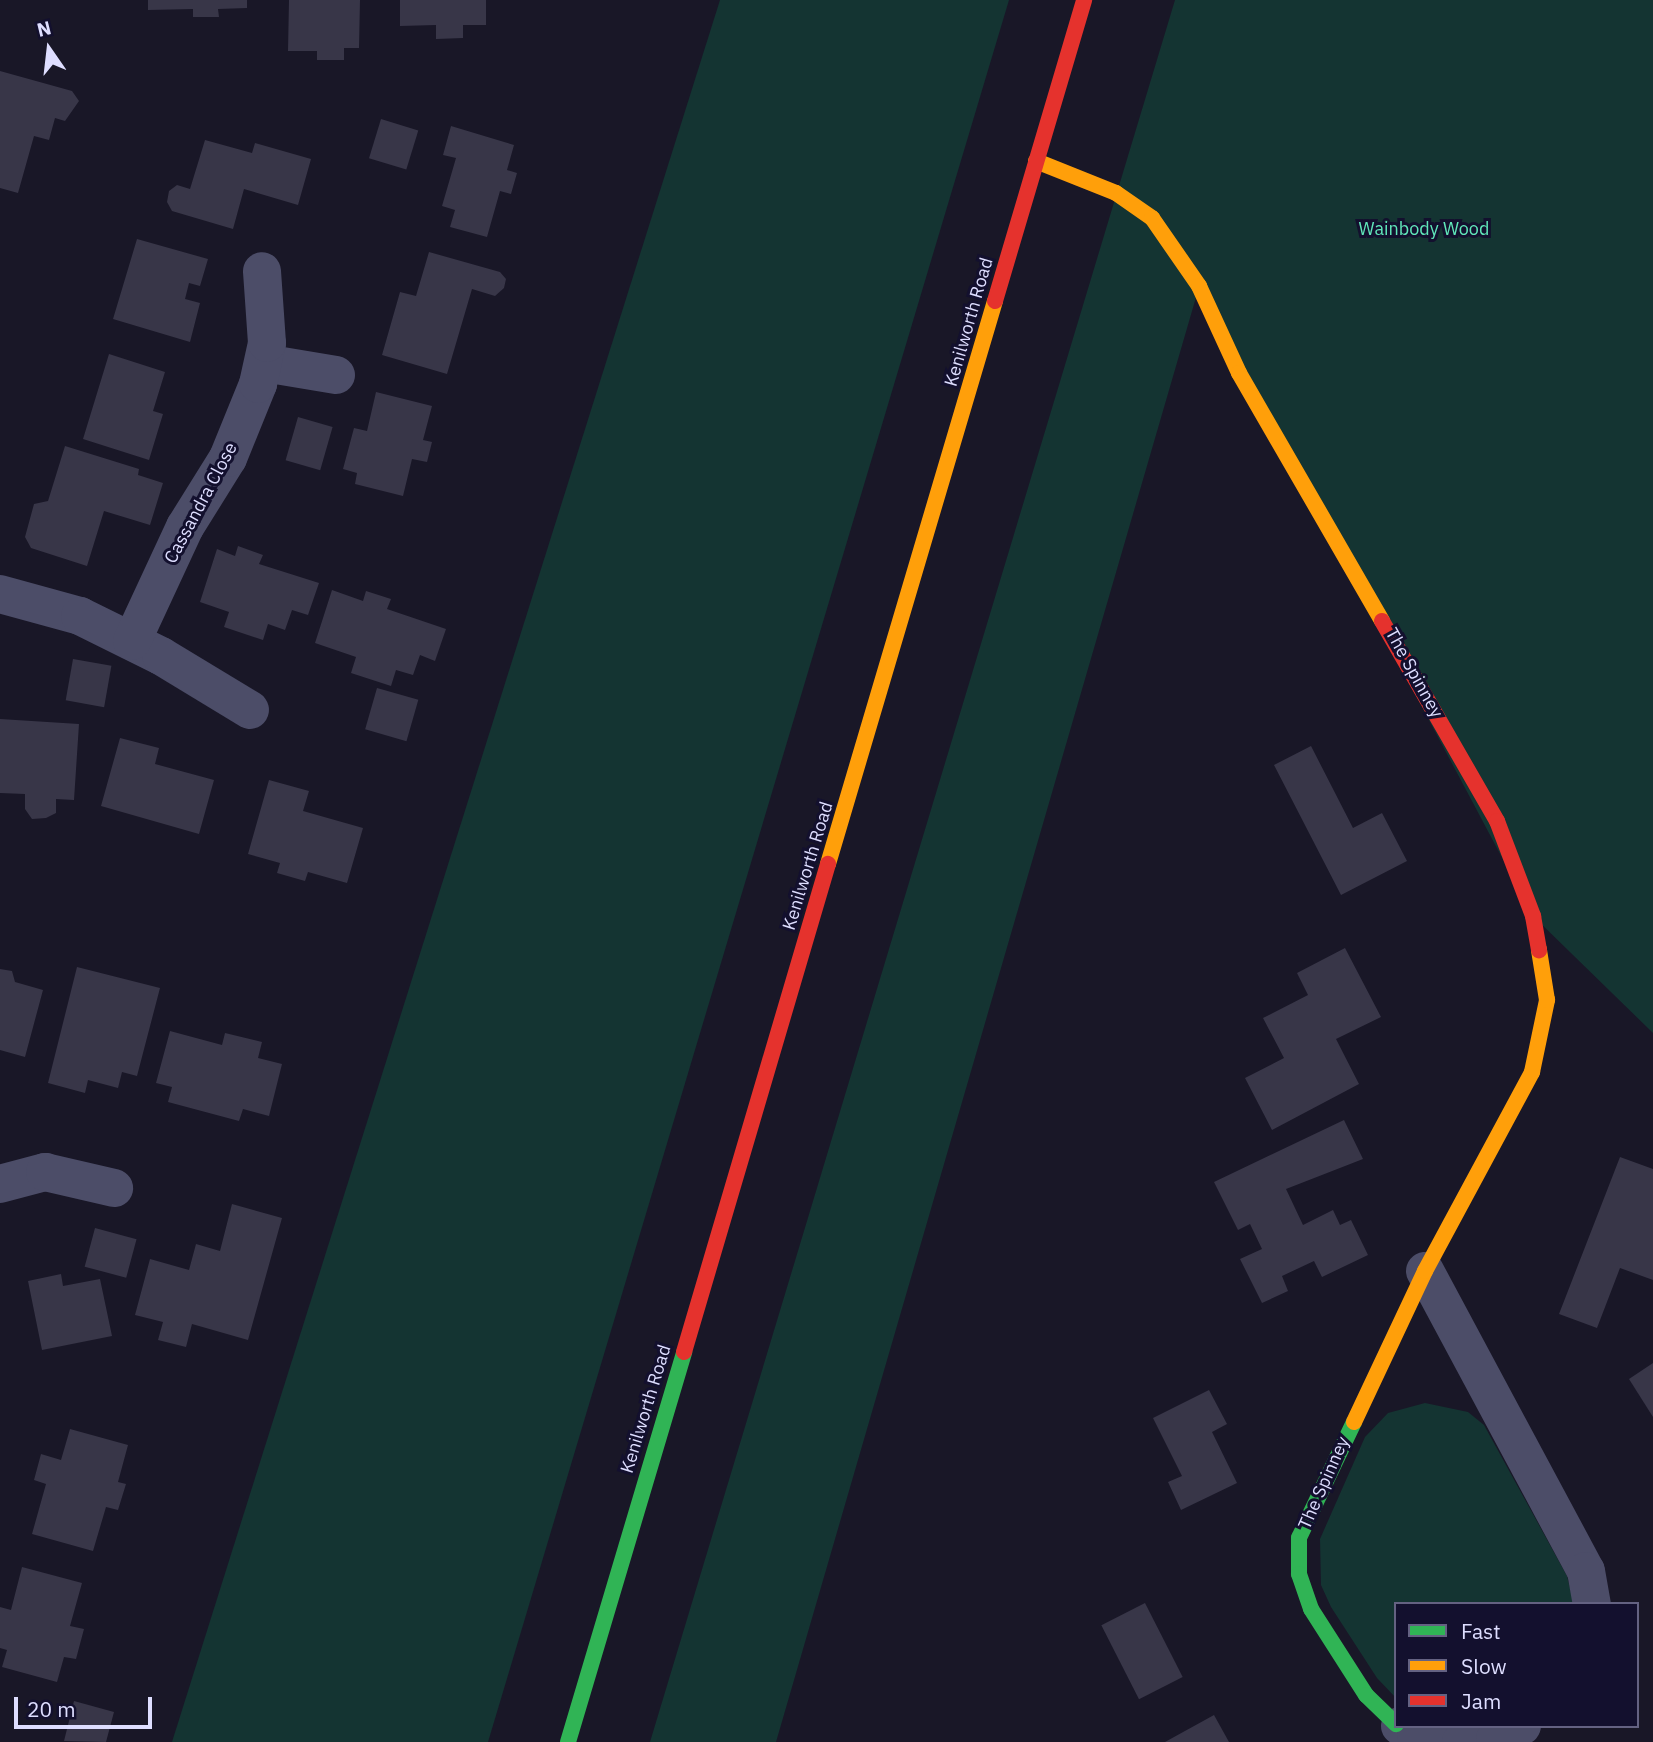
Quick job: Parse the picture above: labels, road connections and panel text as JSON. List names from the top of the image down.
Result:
{
  "streets": {
    "street": ["Kenilworth Road", "Cassandra Close", "The Spinney"]
  },
  "crossings": [
    ["Kenilworth Road", "The Spinney"]
  ],
  "parks": ["Wainbody Wood"],
  "legend": ["Fast", "Slow", "Jam"],
  "scale_bar": "20 m",
  "north": "top"
}
